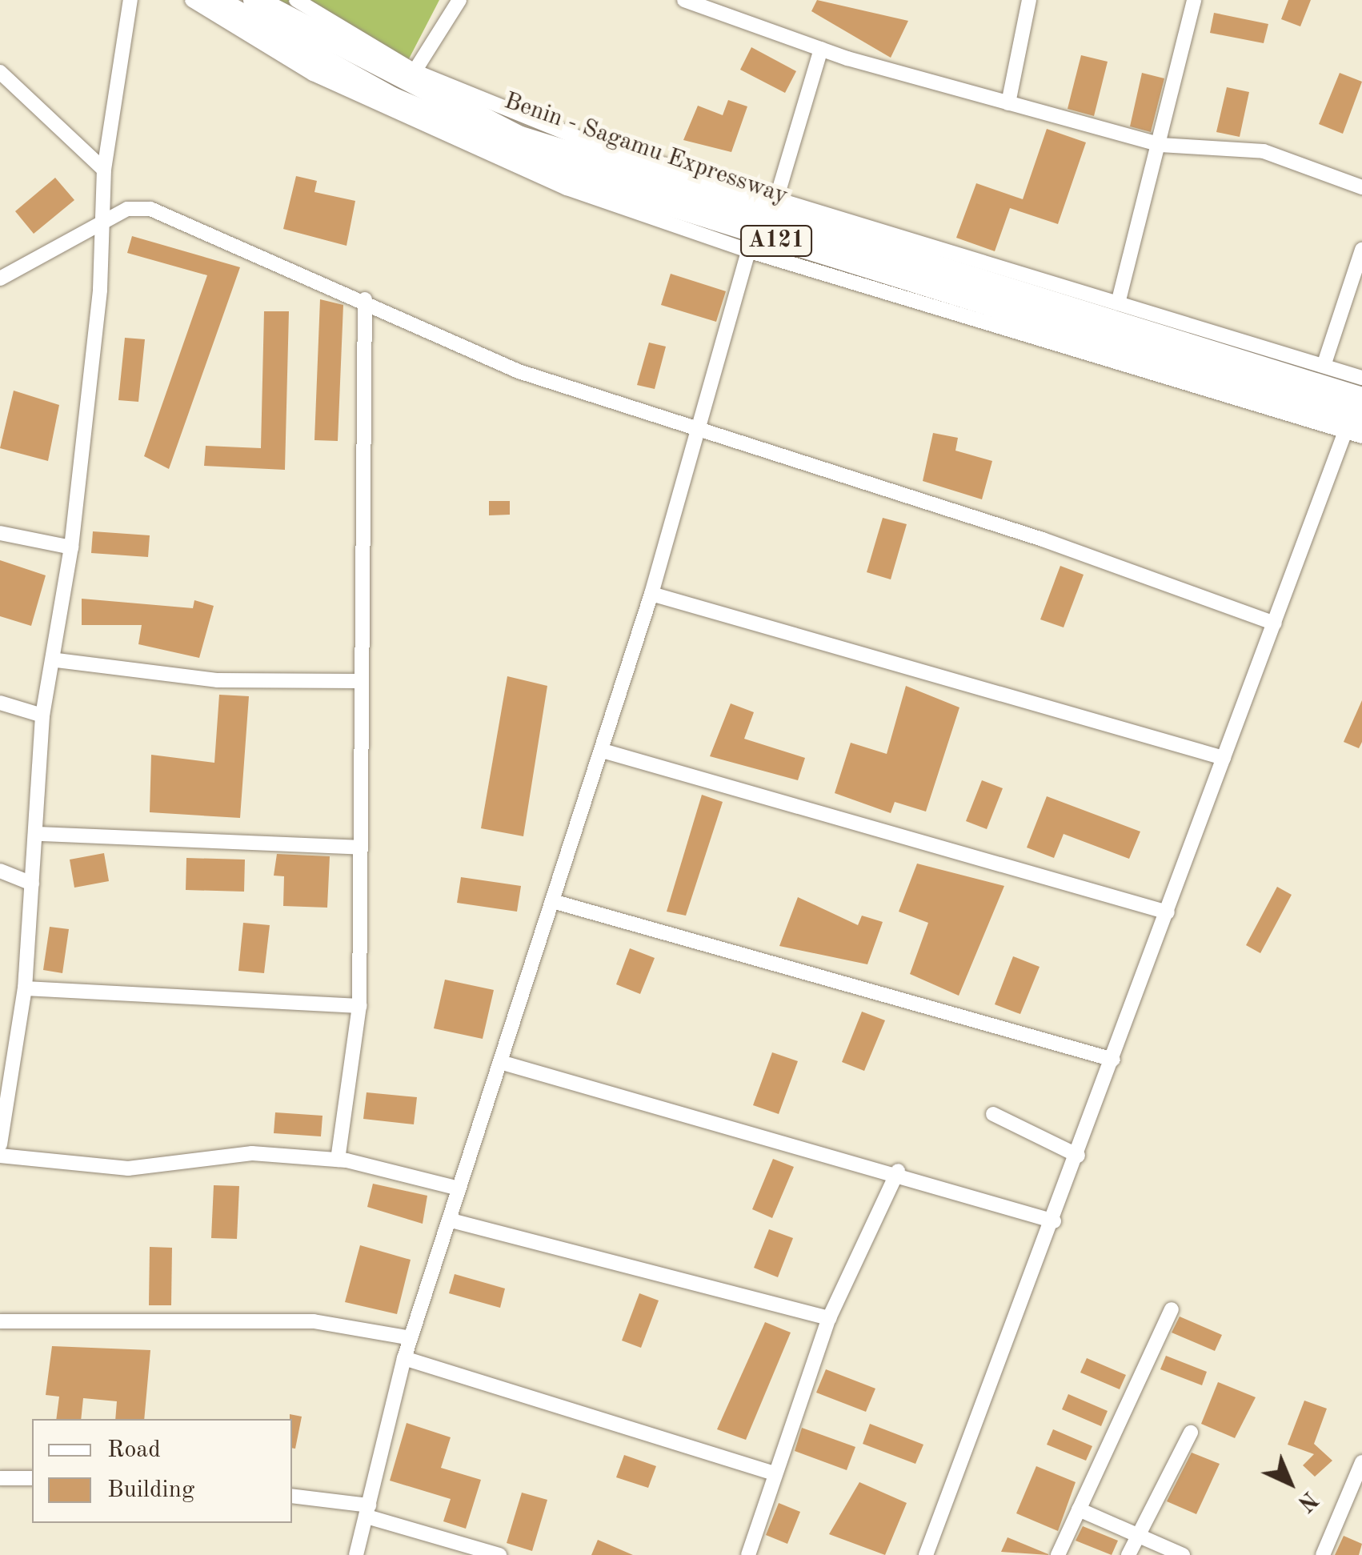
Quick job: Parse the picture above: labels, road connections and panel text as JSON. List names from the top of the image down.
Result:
{
  "streets": {
    "highway": ["Benin - Sagamu Expressway", "A121"]
  },
  "crossings": [
    ["Benin - Sagamu Expressway", "A121"]
  ],
  "legend": ["Road", "Building"],
  "north": "bottom right"
}
